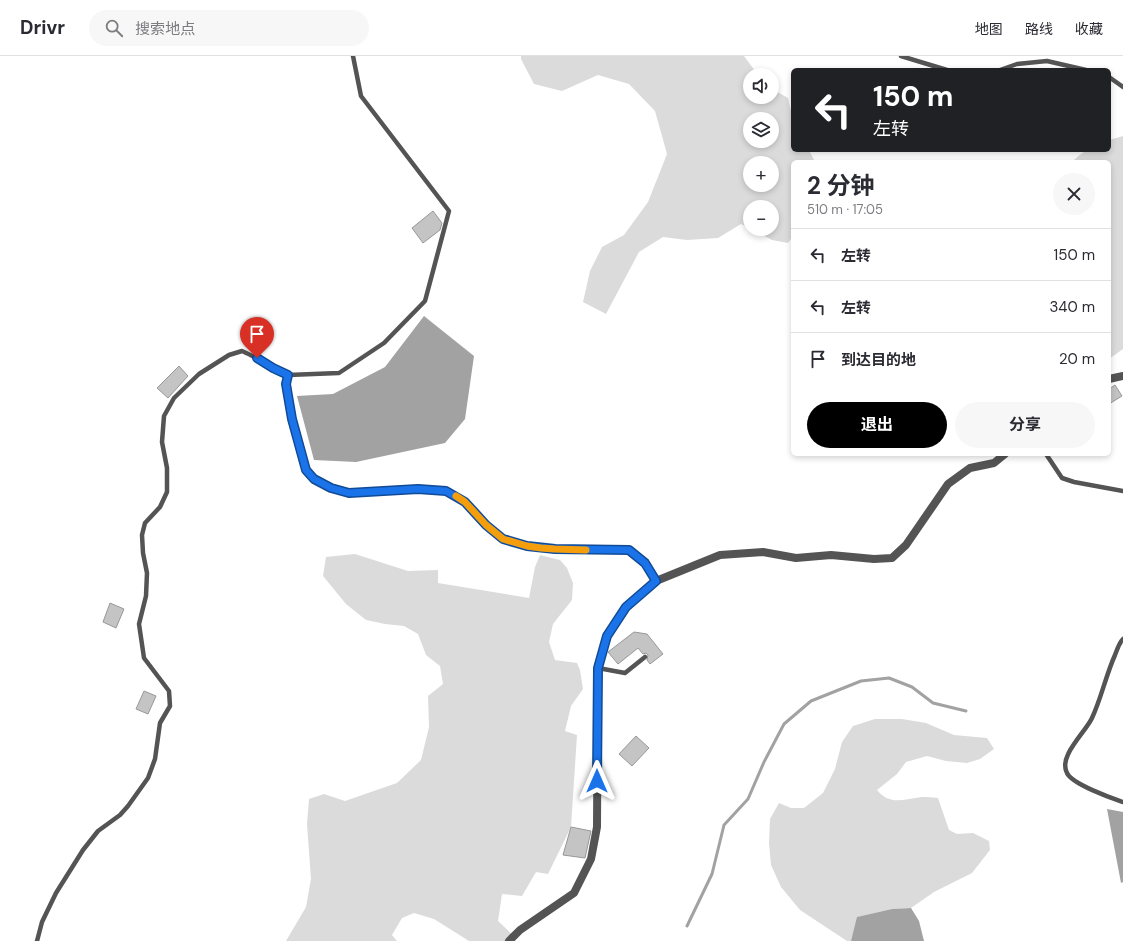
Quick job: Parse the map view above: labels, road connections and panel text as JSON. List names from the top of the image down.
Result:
{
  "page": {
    "header": "Drivr",
    "search": "搜索地点",
    "nav": ["地图", "路线", "收藏"],
    "map_buttons": ["+", "−"],
    "turn": ["150 m", "左转"],
    "heading": ["2 分钟", "510 m · 17:05"],
    "list": [
      {
        "name": "左转",
        "value": "150 m"
      },
      {
        "name": "左转",
        "value": "340 m"
      },
      {
        "name": "到达目的地",
        "value": "20 m"
      }
    ],
    "buttons": ["退出", "分享"]
  }
}
